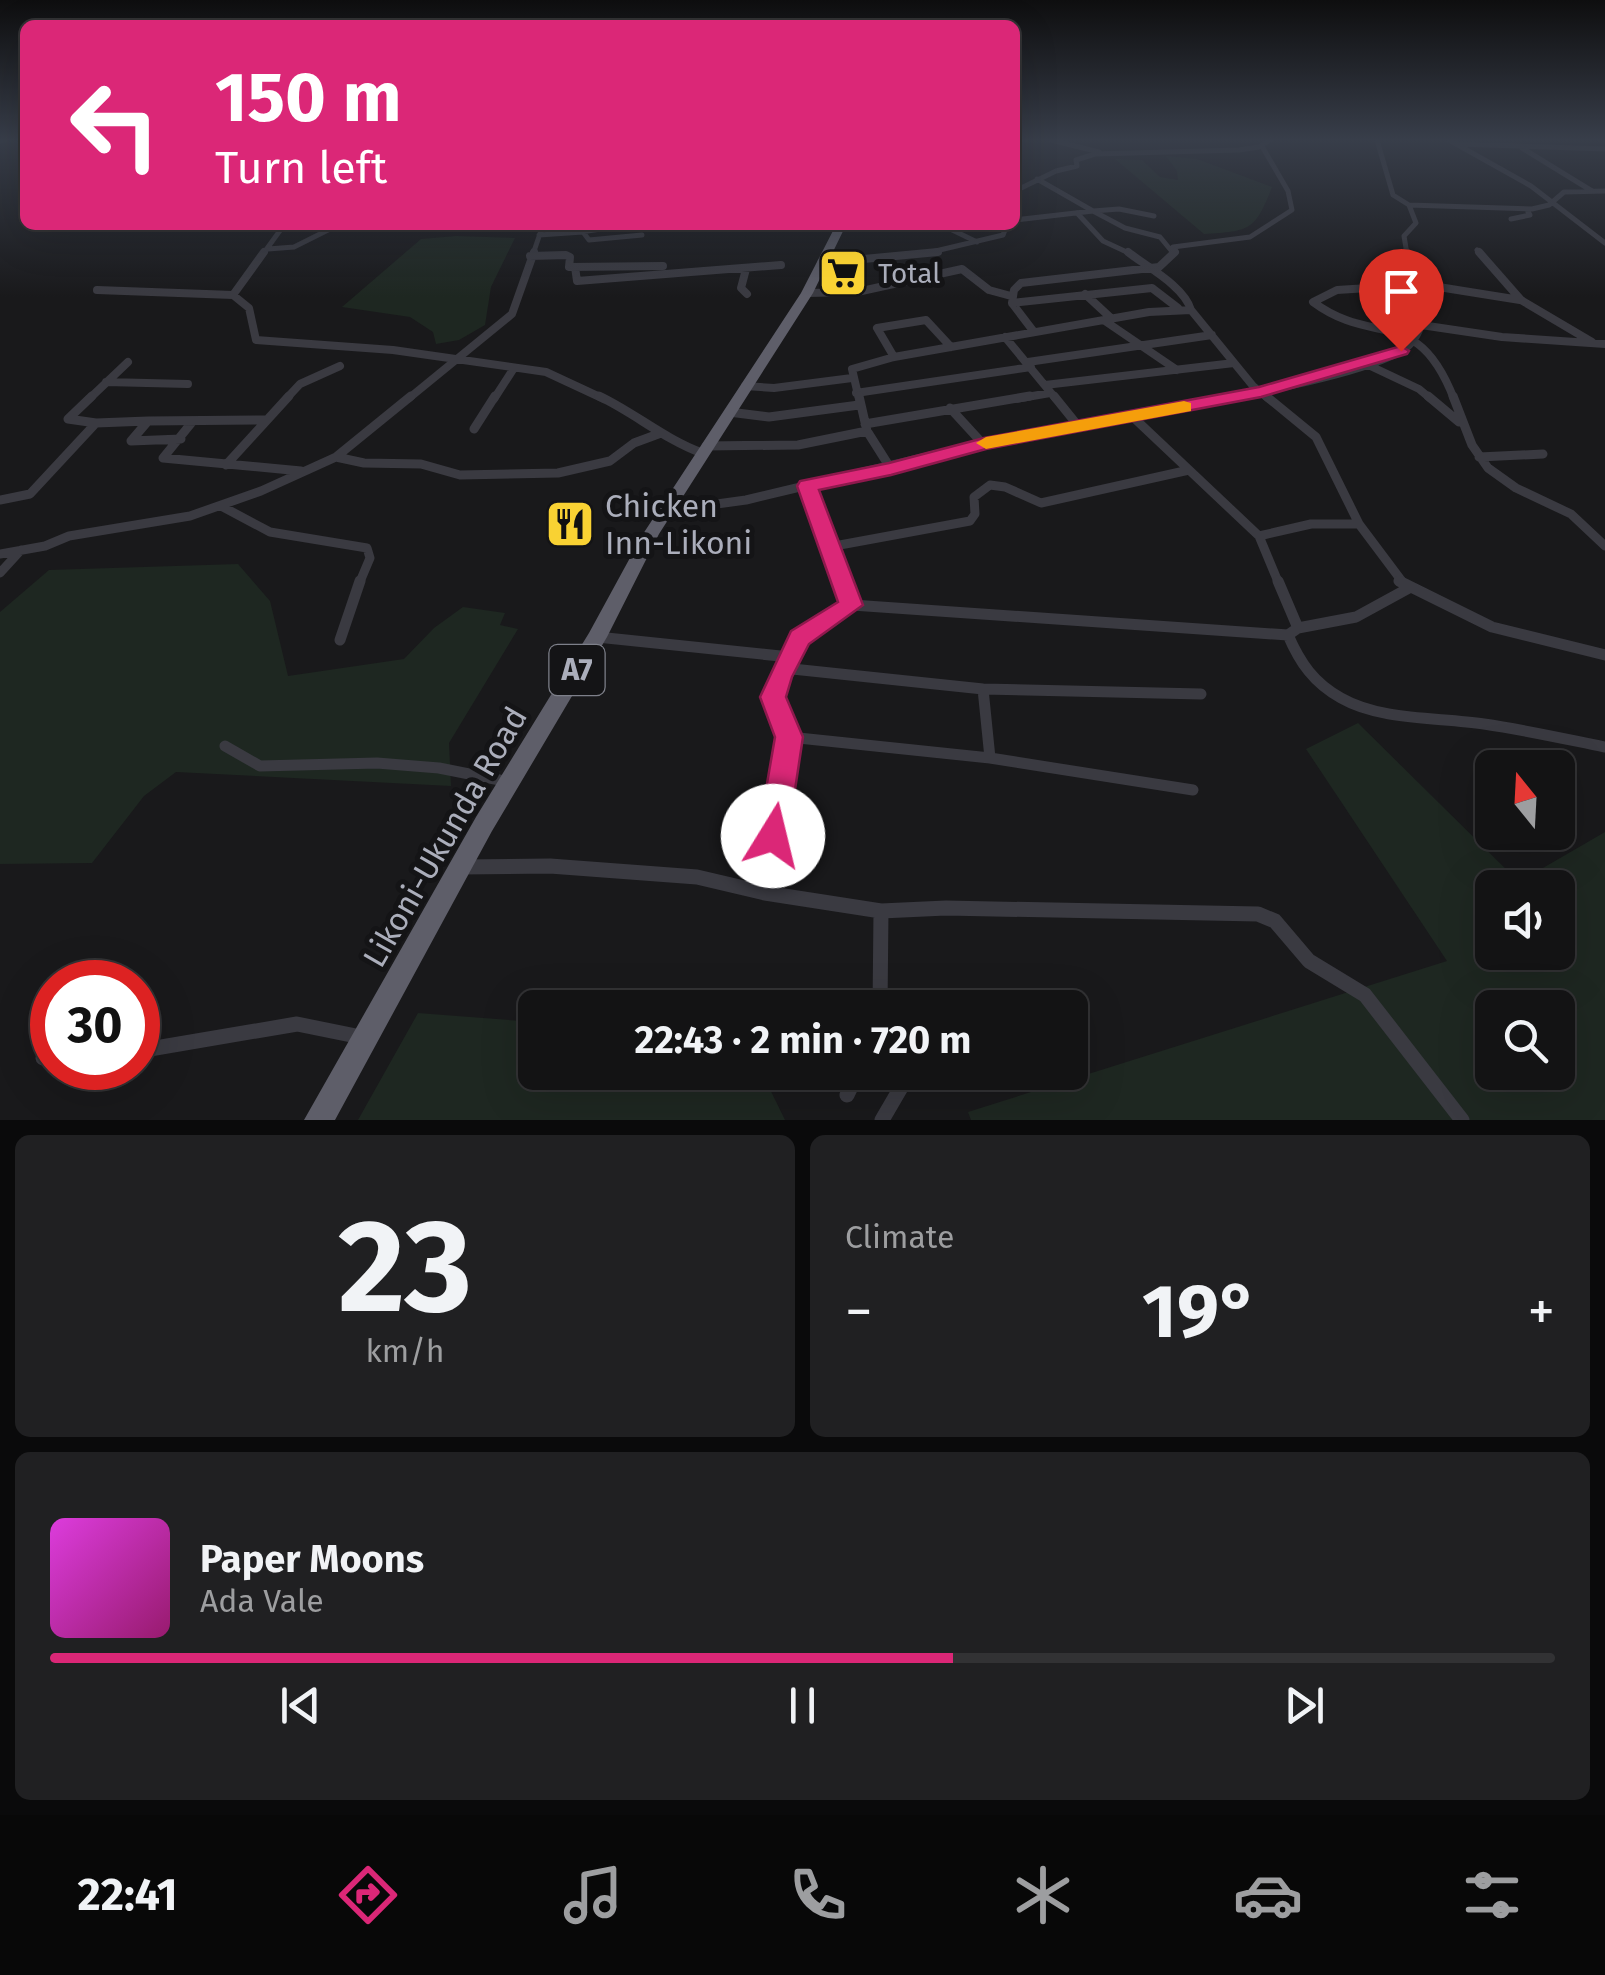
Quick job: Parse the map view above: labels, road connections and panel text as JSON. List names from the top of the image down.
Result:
{
  "streets": {
    "highway": ["A7", "Likoni-Ukunda Road"]
  },
  "places": {
    "supermarket": ["Total"],
    "restaurant": ["Chicken Inn-Likoni"]
  },
  "north": "top",
  "page": {
    "turn": ["150 m", "Turn left"],
    "limit": "30",
    "trip": "22:43 · 2 min · 720 m",
    "tile": [
      ["23", "km/h"],
      "Climate"
    ],
    "heat": ["−", "19°", "+"],
    "song": ["Paper Moons", "Ada Vale"],
    "tabs": "22:41"
  }
}
